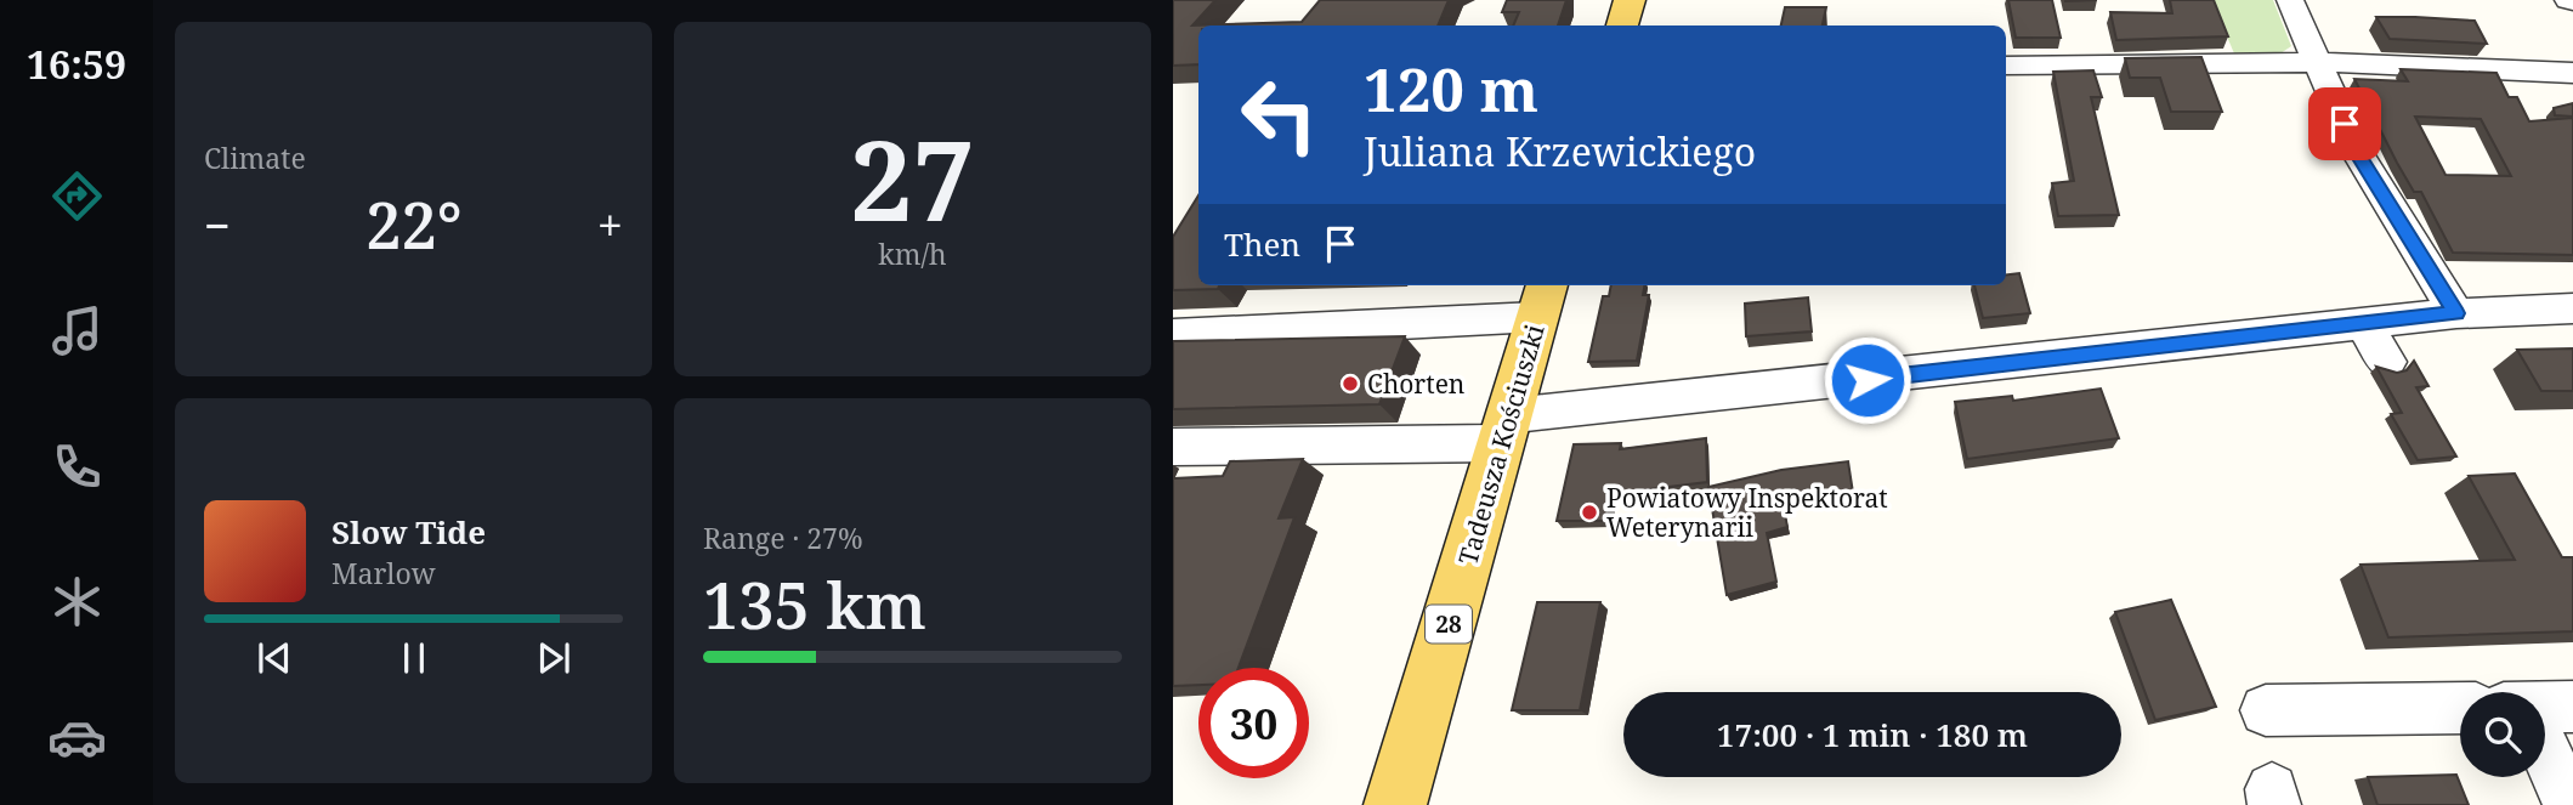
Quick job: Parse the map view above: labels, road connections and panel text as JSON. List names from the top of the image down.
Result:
{
  "streets": {
    "main road": ["Tadeusza Kościuszki", "28"]
  },
  "places": ["Chorten", "Powiatowy Inspektorat Weterynarii"],
  "page": {
    "tabs": "16:59",
    "tile": [
      "Climate",
      ["27", "km/h"],
      ["Range · 27%", "135 km"]
    ],
    "turn": ["120 m", "Juliana Krzewickiego"],
    "heat": ["−", "22°", "+"],
    "then": "Then",
    "song": ["Slow Tide", "Marlow"],
    "limit": "30",
    "trip": "17:00 · 1 min · 180 m"
  }
}
